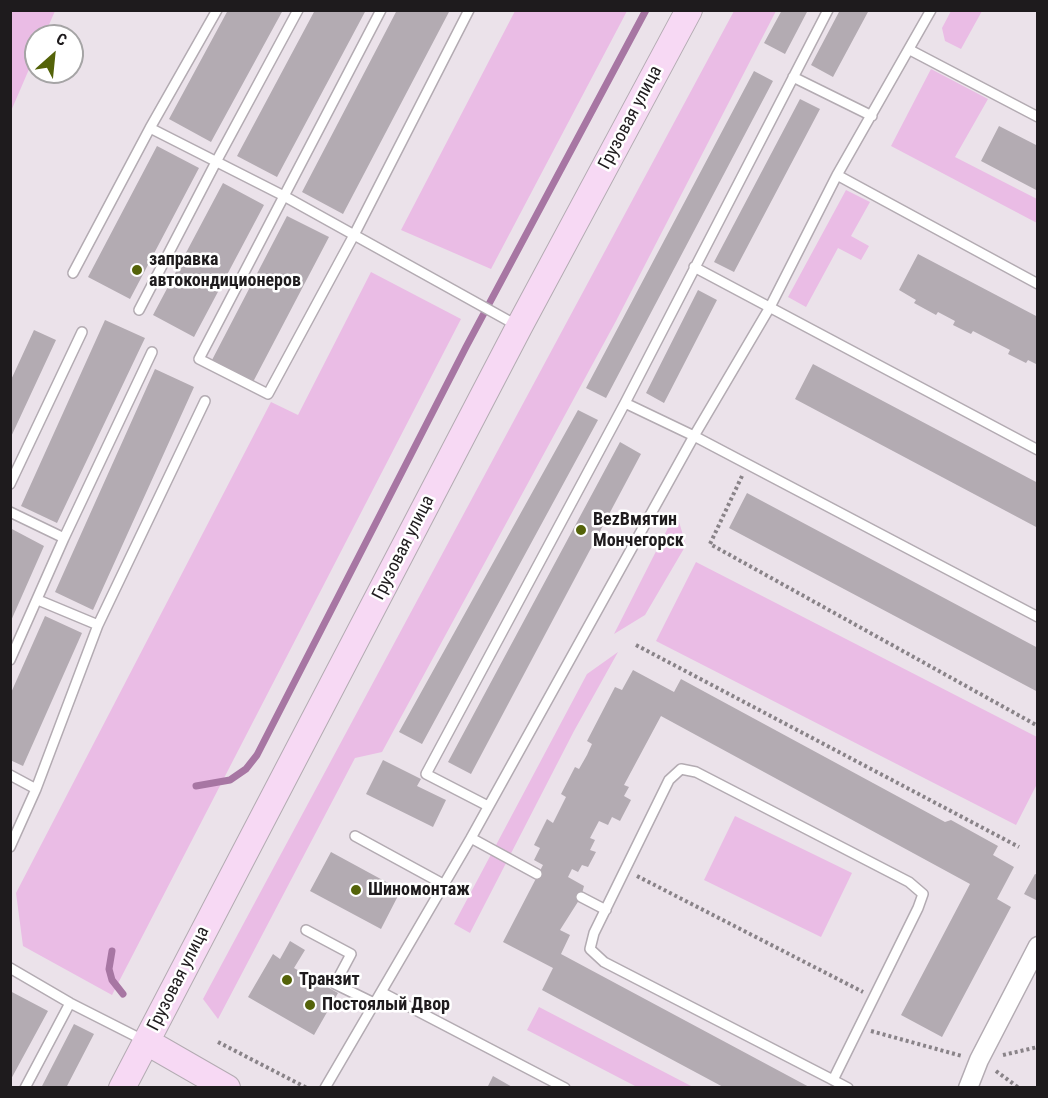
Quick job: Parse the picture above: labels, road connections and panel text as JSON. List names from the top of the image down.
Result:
{
  "streets": {
    "main road": ["Грузовая улица"]
  },
  "places": [
    "заправка автокондиционеров",
    "BezВмятин Мончегорск",
    "Шиномонтаж",
    "Транзит",
    "Постоялый Двор"
  ],
  "north": "top right"
}
